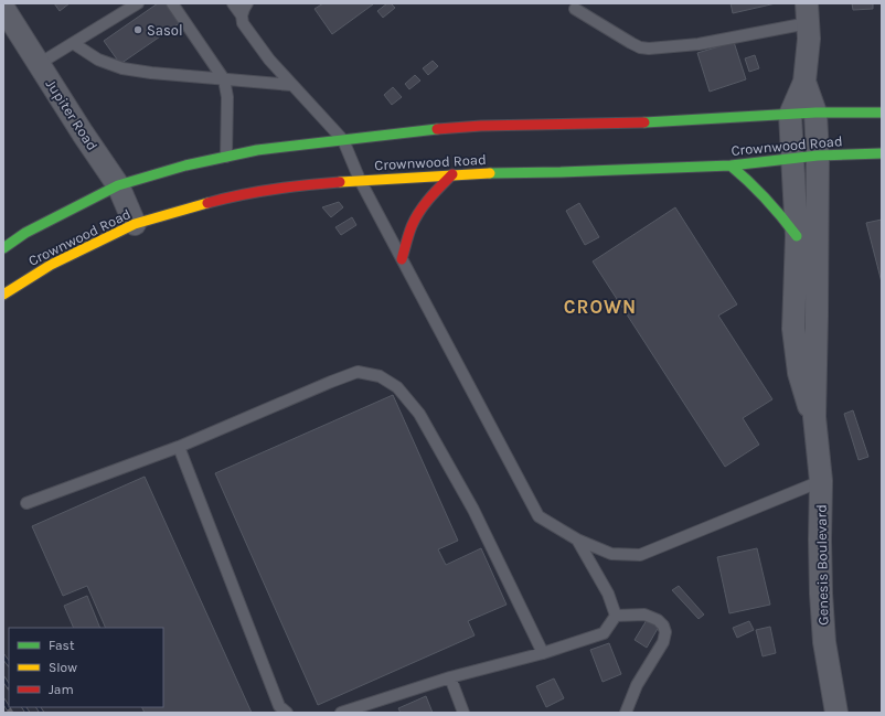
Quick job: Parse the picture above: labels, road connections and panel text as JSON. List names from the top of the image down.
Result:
{
  "streets": {
    "main road": ["Crownwood Road"],
    "street": ["Jupiter Road", "Genesis Boulevard"]
  },
  "crossings": [
    ["Jupiter Road", "Crownwood Road"],
    ["Crownwood Road", "Genesis Boulevard"]
  ],
  "districts": ["CROWN"],
  "places": ["Sasol"],
  "legend": ["Fast", "Slow", "Jam"]
}
